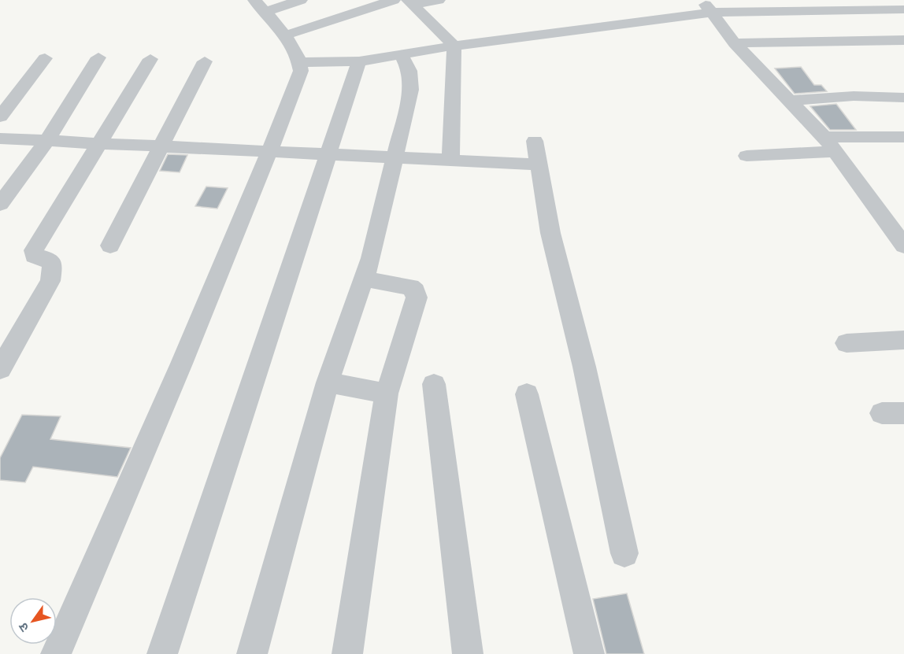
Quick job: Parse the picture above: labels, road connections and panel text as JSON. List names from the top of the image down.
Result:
{
  "north": "bottom left"
}
